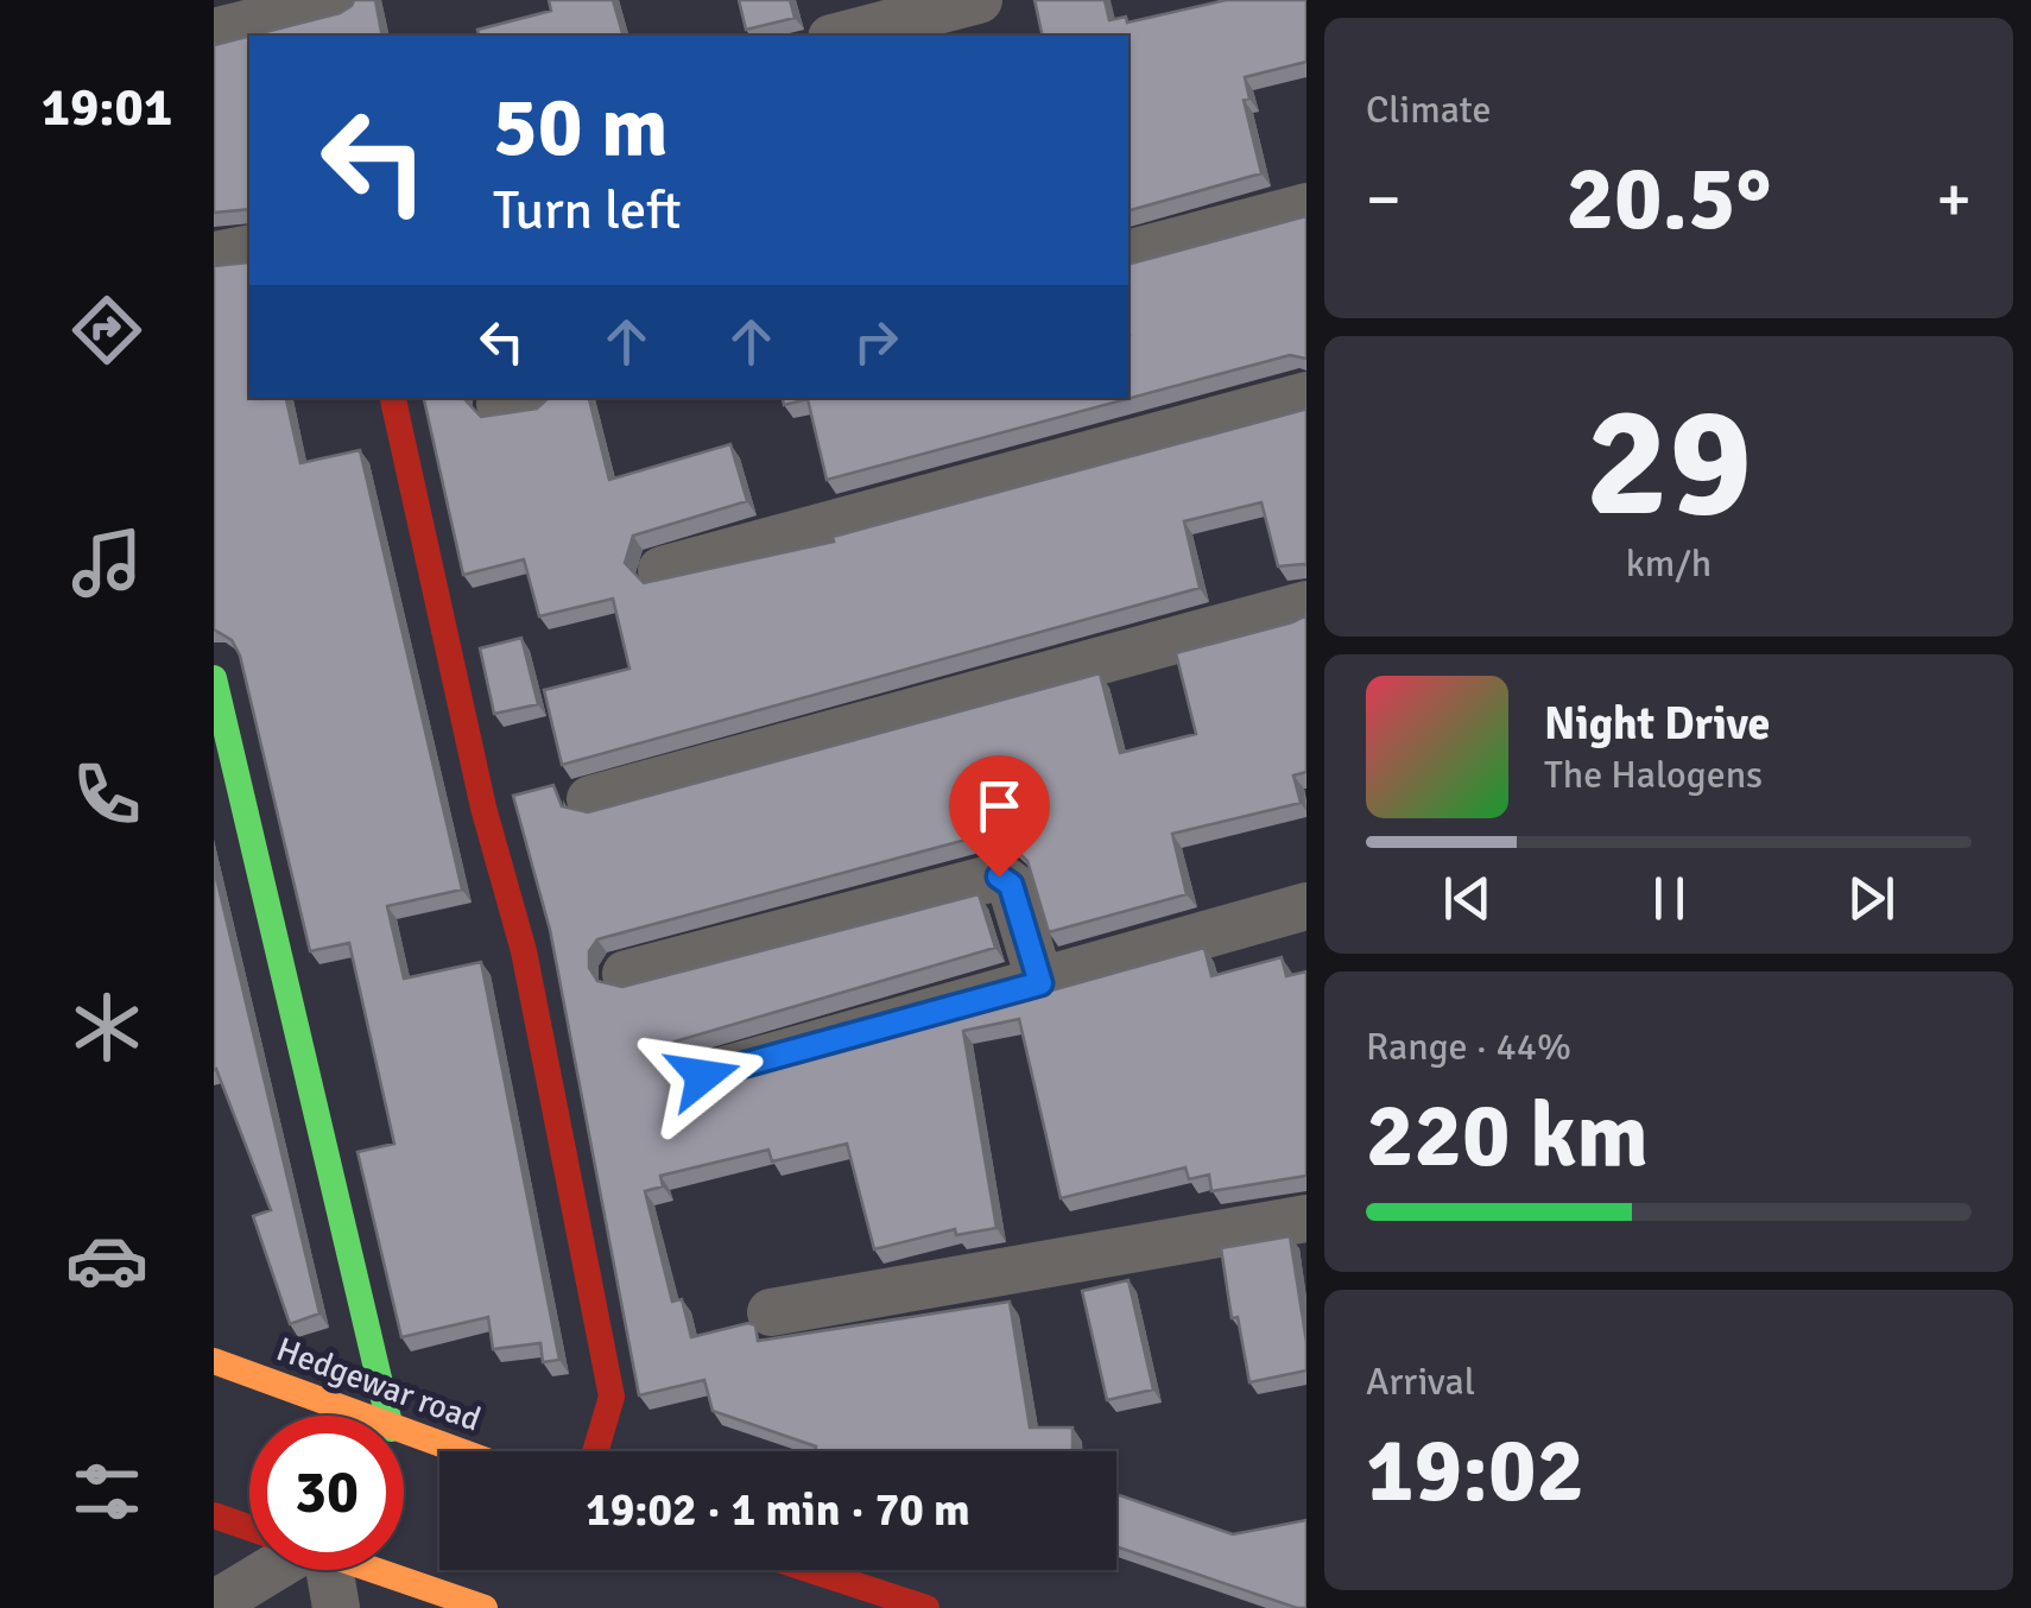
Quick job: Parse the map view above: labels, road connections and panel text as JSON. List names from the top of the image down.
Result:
{
  "streets": {
    "street": ["Hedgewar road"]
  },
  "page": {
    "tabs": "19:01",
    "tile": [
      "Climate",
      ["29", "km/h"],
      ["Range · 44%", "220 km"],
      ["Arrival", "19:02"]
    ],
    "turn": ["50 m", "Turn left"],
    "heat": ["−", "20.5°", "+"],
    "song": ["Night Drive", "The Halogens"],
    "limit": "30",
    "trip": "19:02 · 1 min · 70 m"
  }
}
